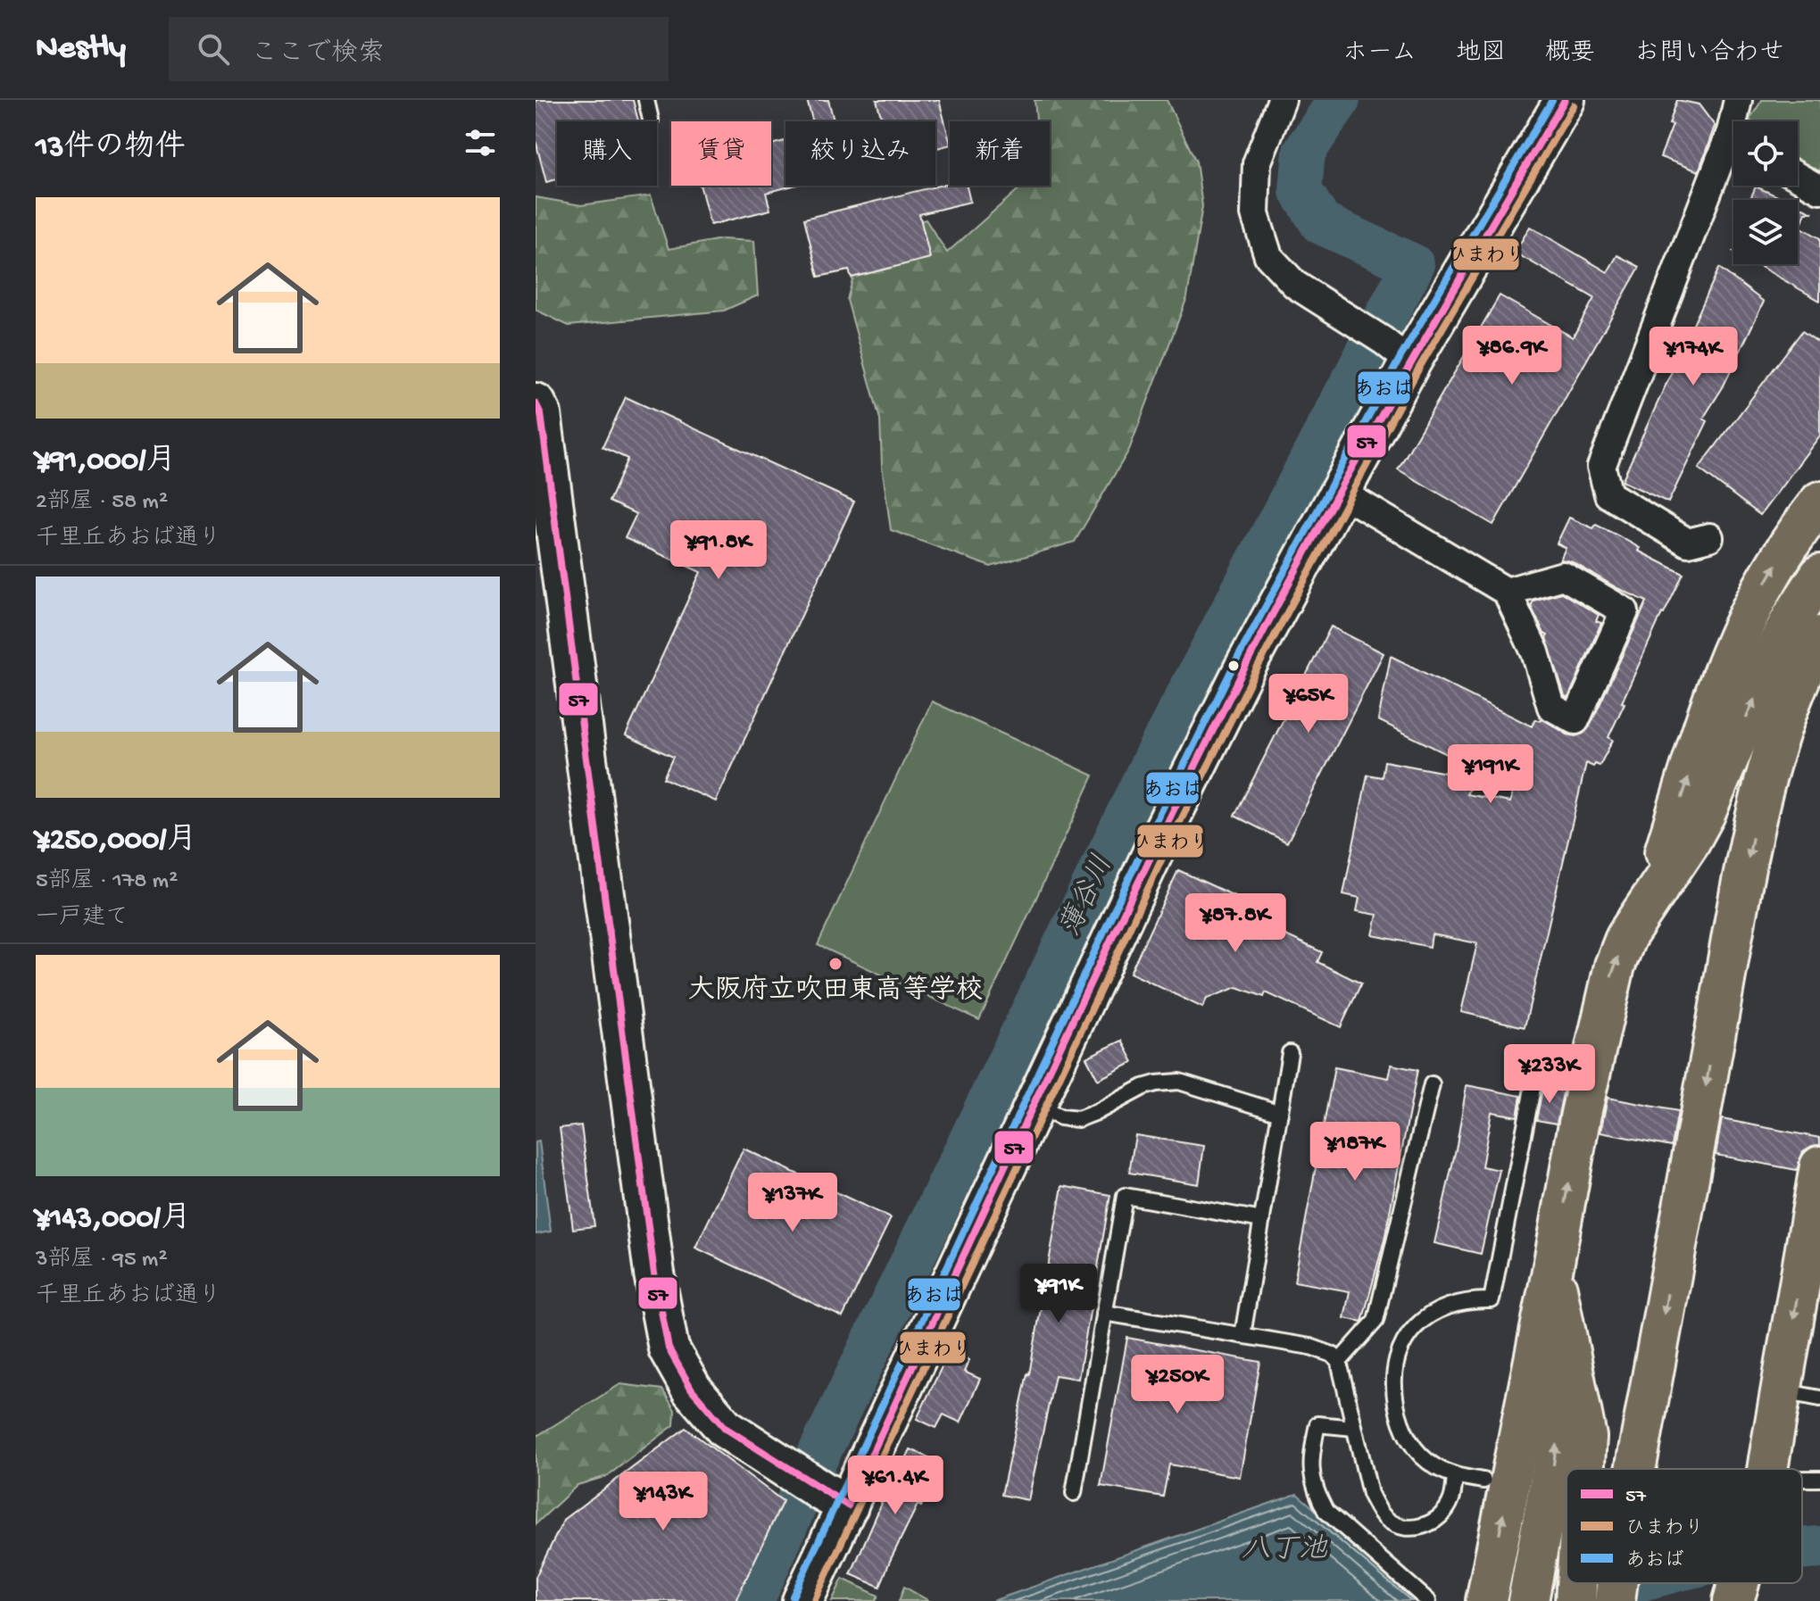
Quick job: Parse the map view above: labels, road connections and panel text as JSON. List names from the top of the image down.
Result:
{
  "water": ["薄谷川", "八丁池"],
  "places": ["大阪府立吹田東高等学校"],
  "lines": ["transit line 57", "transit line あおば", "transit line ひまわり"],
  "legend": ["57", "ひまわり", "あおば"],
  "page": {
    "header": "Nestly",
    "search": "ここで検索",
    "nav": [
      "ホーム",
      "地図",
      "概要",
      "お問い合わせ"
    ],
    "heading": "13件の物件",
    "chip": [
      "購入",
      "賃貸",
      "絞り込み",
      "新着"
    ],
    "list": [
      {
        "name": "¥91,000/月",
        "note": "2部屋 · 58 m² · 千里丘あおば通り"
      },
      {
        "name": "¥250,000/月",
        "note": "5部屋 · 178 m² · 一戸建て"
      },
      {
        "name": "¥143,000/月",
        "note": "3部屋 · 95 m² · 千里丘あおば通り"
      }
    ],
    "price": [
      "¥86.9K",
      "¥174K",
      "¥91.8K",
      "¥65K",
      "¥191K",
      "¥87.8K",
      "¥233K",
      "¥187K",
      "¥137K",
      "¥91K",
      "¥250K",
      "¥61.4K",
      "¥143K"
    ]
  }
}
